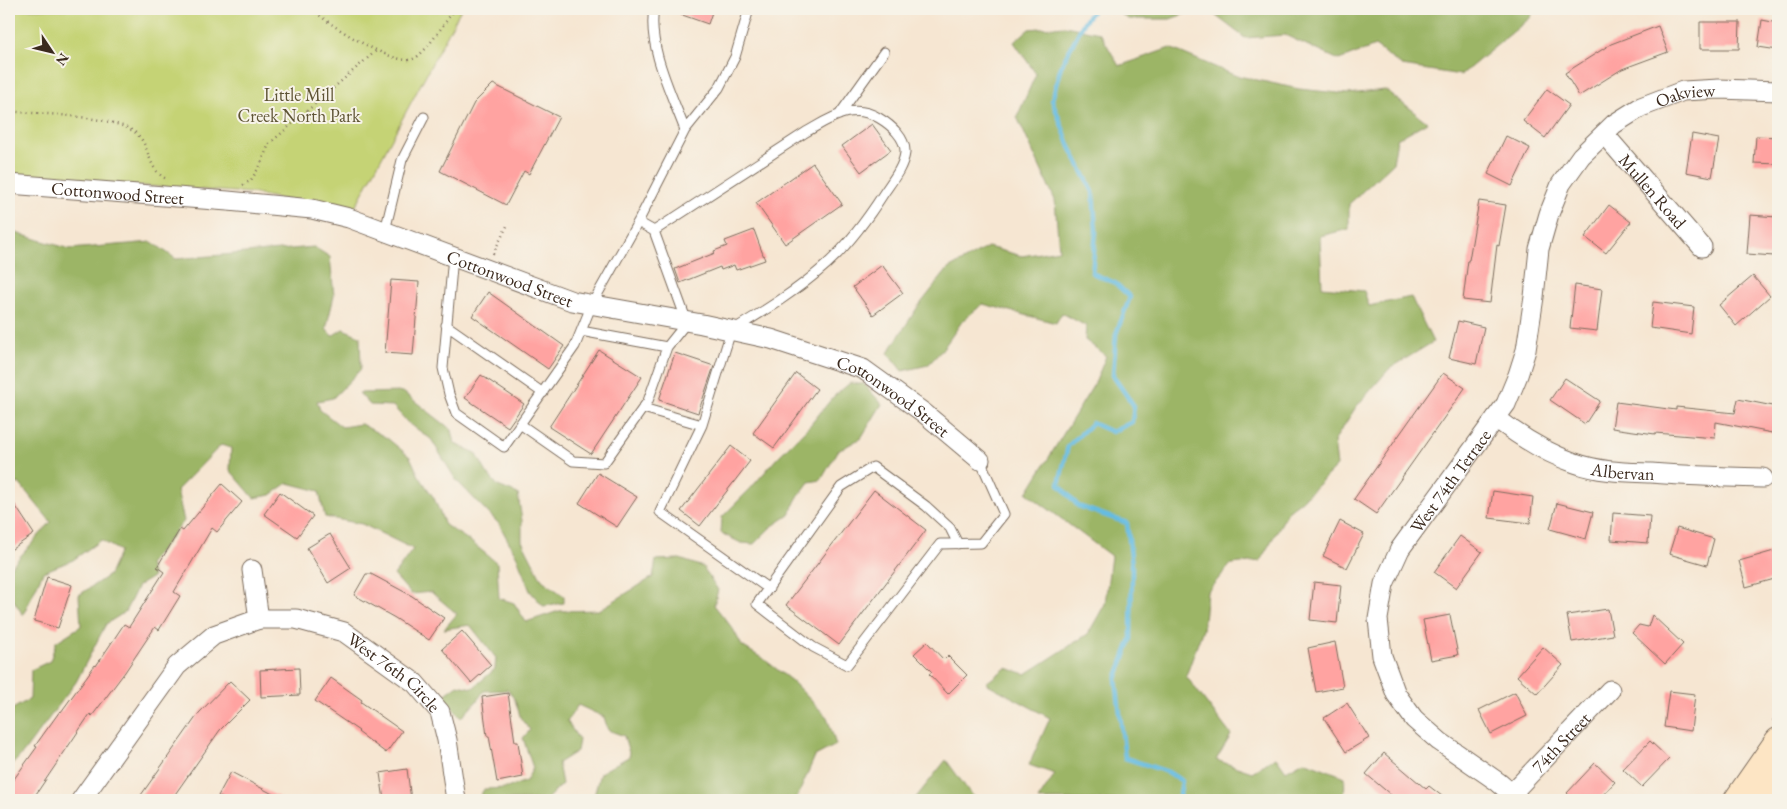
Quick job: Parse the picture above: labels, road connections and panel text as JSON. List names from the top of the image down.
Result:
{
  "streets": {
    "street": [
      "Oakview",
      "Mullen Road",
      "Cottonwood Street",
      "Albervan",
      "West 74th Terrace",
      "West 76th Circle",
      "74th Street"
    ]
  },
  "crossings": [
    ["Oakview", "Mullen Road"],
    ["Oakview", "West 74th Terrace"],
    ["Mullen Road", "West 74th Terrace"],
    ["Albervan", "West 74th Terrace"],
    ["West 74th Terrace", "74th Street"]
  ],
  "parks": ["Little Mill Creek North Park"],
  "north": "bottom right"
}
